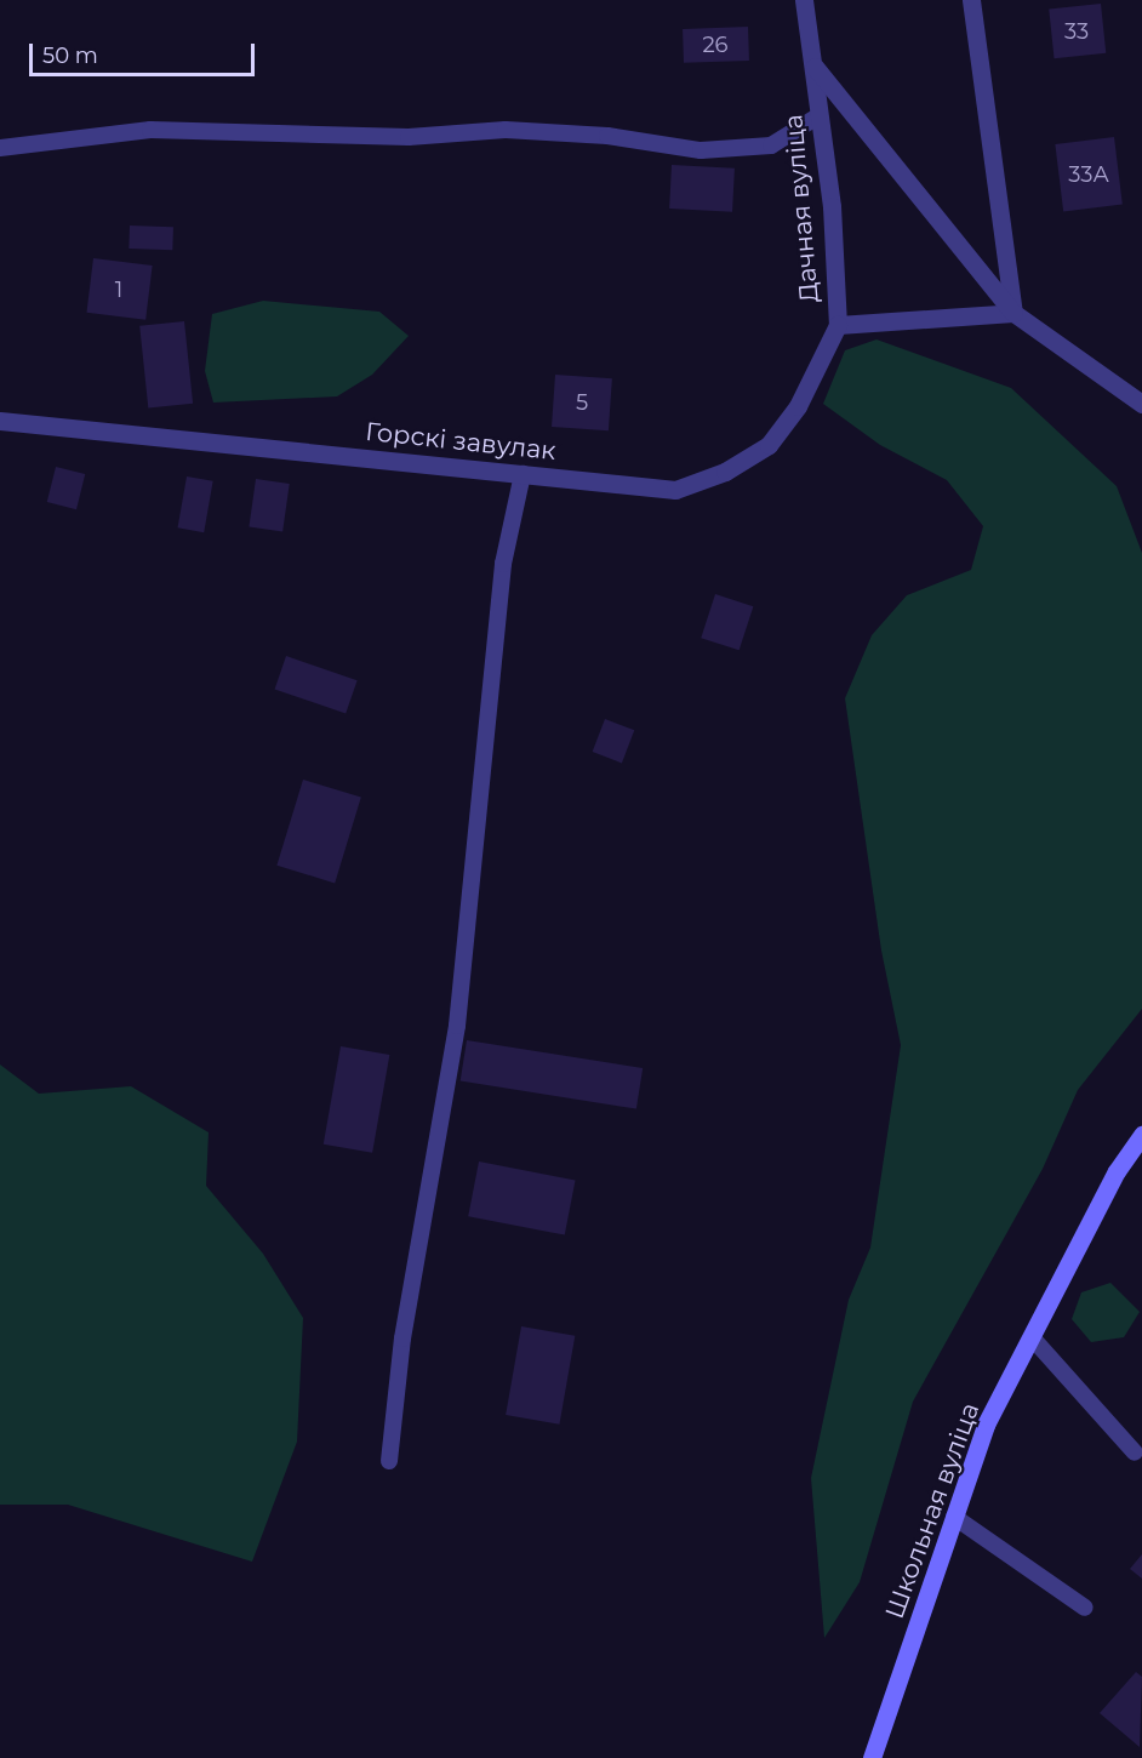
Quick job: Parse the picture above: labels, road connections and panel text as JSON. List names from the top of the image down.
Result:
{
  "streets": {
    "street": ["Дачная вуліца", "Горскі завулак", "Школьная вуліца"]
  },
  "crossings": [
    ["Дачная вуліца", "Горскі завулак"]
  ],
  "house_numbers": [
    "33",
    "26",
    "33А",
    "1",
    "5"
  ],
  "scale_bar": "50 m"
}
